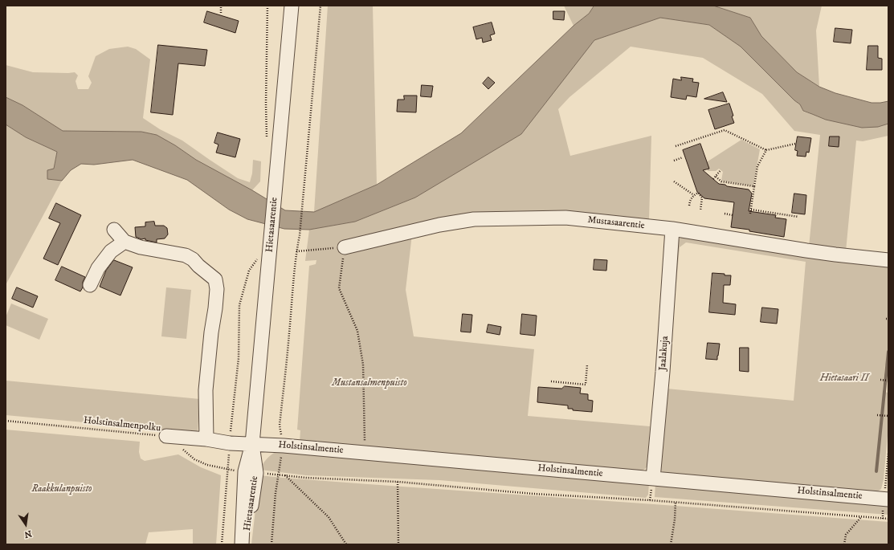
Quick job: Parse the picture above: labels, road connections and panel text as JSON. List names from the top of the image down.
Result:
{
  "streets": {
    "street": [
      "Mustasaarentie",
      "Hietasaarentie",
      "Jaalakuja",
      "Holstinsalmentie"
    ],
    "path": ["Holstinsalmenpolku"]
  },
  "crossings": [
    ["Mustasaarentie", "Jaalakuja"],
    ["Hietasaarentie", "Holstinsalmentie"],
    ["Jaalakuja", "Holstinsalmentie"],
    ["Holstinsalmenpolku", "Holstinsalmentie"]
  ],
  "parks": ["Hietasaari II", "Mustansalmenpuisto", "Raakkulanpuisto"],
  "north": "bottom"
}
